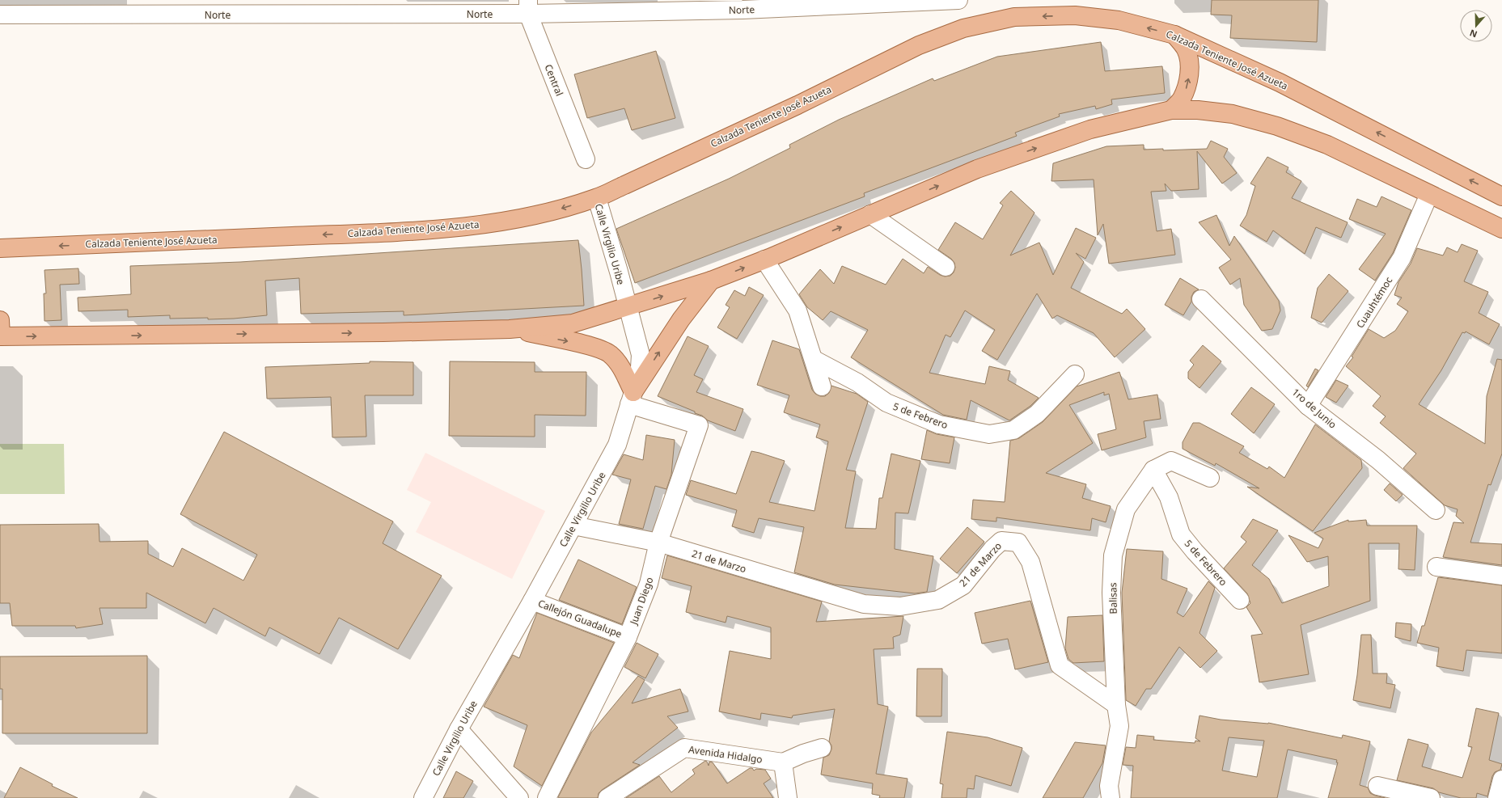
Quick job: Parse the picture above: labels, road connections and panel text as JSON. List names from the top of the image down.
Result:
{
  "streets": {
    "main road": ["Calzada Teniente José Azueta"],
    "street": [
      "Norte",
      "Central",
      "Calle Virgilio Uribe",
      "Cuauhtémoc",
      "1ro de Junio",
      "5 de Febrero",
      "21 de Marzo",
      "Balisas",
      "Juan Diego",
      "Callejón Guadalupe",
      "Avenida Hidalgo"
    ]
  },
  "crossings": [
    ["Norte", "Central"],
    ["Calzada Teniente José Azueta", "Calle Virgilio Uribe"],
    ["Calle Virgilio Uribe", "Juan Diego"],
    ["Calle Virgilio Uribe", "Callejón Guadalupe"],
    ["Cuauhtémoc", "1ro de Junio"],
    ["5 de Febrero", "Balisas"],
    ["21 de Marzo", "Balisas"],
    ["21 de Marzo", "Juan Diego"],
    ["Juan Diego", "Callejón Guadalupe"]
  ],
  "north": "bottom"
}
